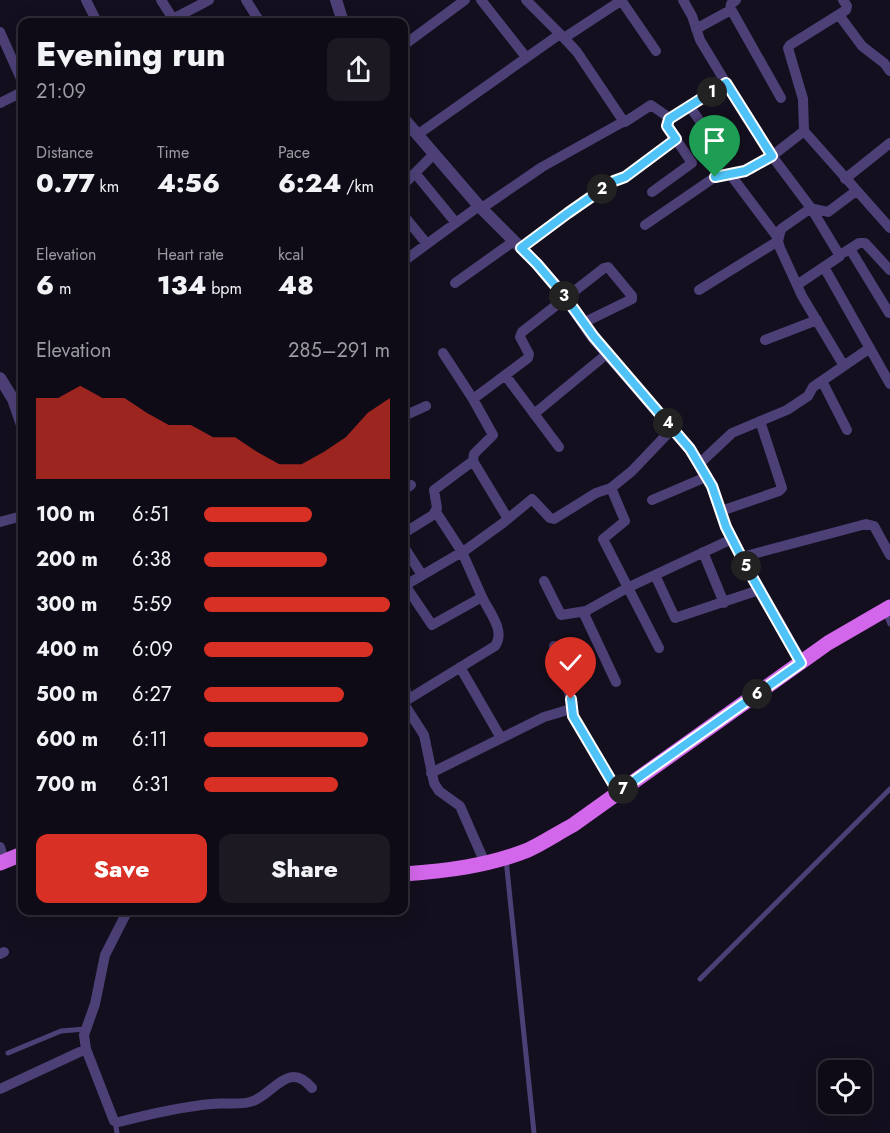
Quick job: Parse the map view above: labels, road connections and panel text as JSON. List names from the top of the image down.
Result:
{
  "page": {
    "heading": ["Evening run", "21:09"],
    "pins": [
      "1",
      "2",
      "3",
      "4",
      "5",
      "6",
      "7"
    ],
    "stats": [
      ["Distance", "0.77 km"],
      ["Time", "4:56"],
      ["Pace", "6:24 /km"],
      ["Elevation", "6 m"],
      ["Heart rate", "134 bpm"],
      ["kcal", "48"]
    ],
    "chart": ["Elevation", "285–291 m"],
    "list": [
      {
        "name": "100 m",
        "note": "6:51"
      },
      {
        "name": "200 m",
        "note": "6:38"
      },
      {
        "name": "300 m",
        "note": "5:59"
      },
      {
        "name": "400 m",
        "note": "6:09"
      },
      {
        "name": "500 m",
        "note": "6:27"
      },
      {
        "name": "600 m",
        "note": "6:11"
      },
      {
        "name": "700 m",
        "note": "6:31"
      }
    ],
    "buttons": ["Save", "Share"]
  }
}
